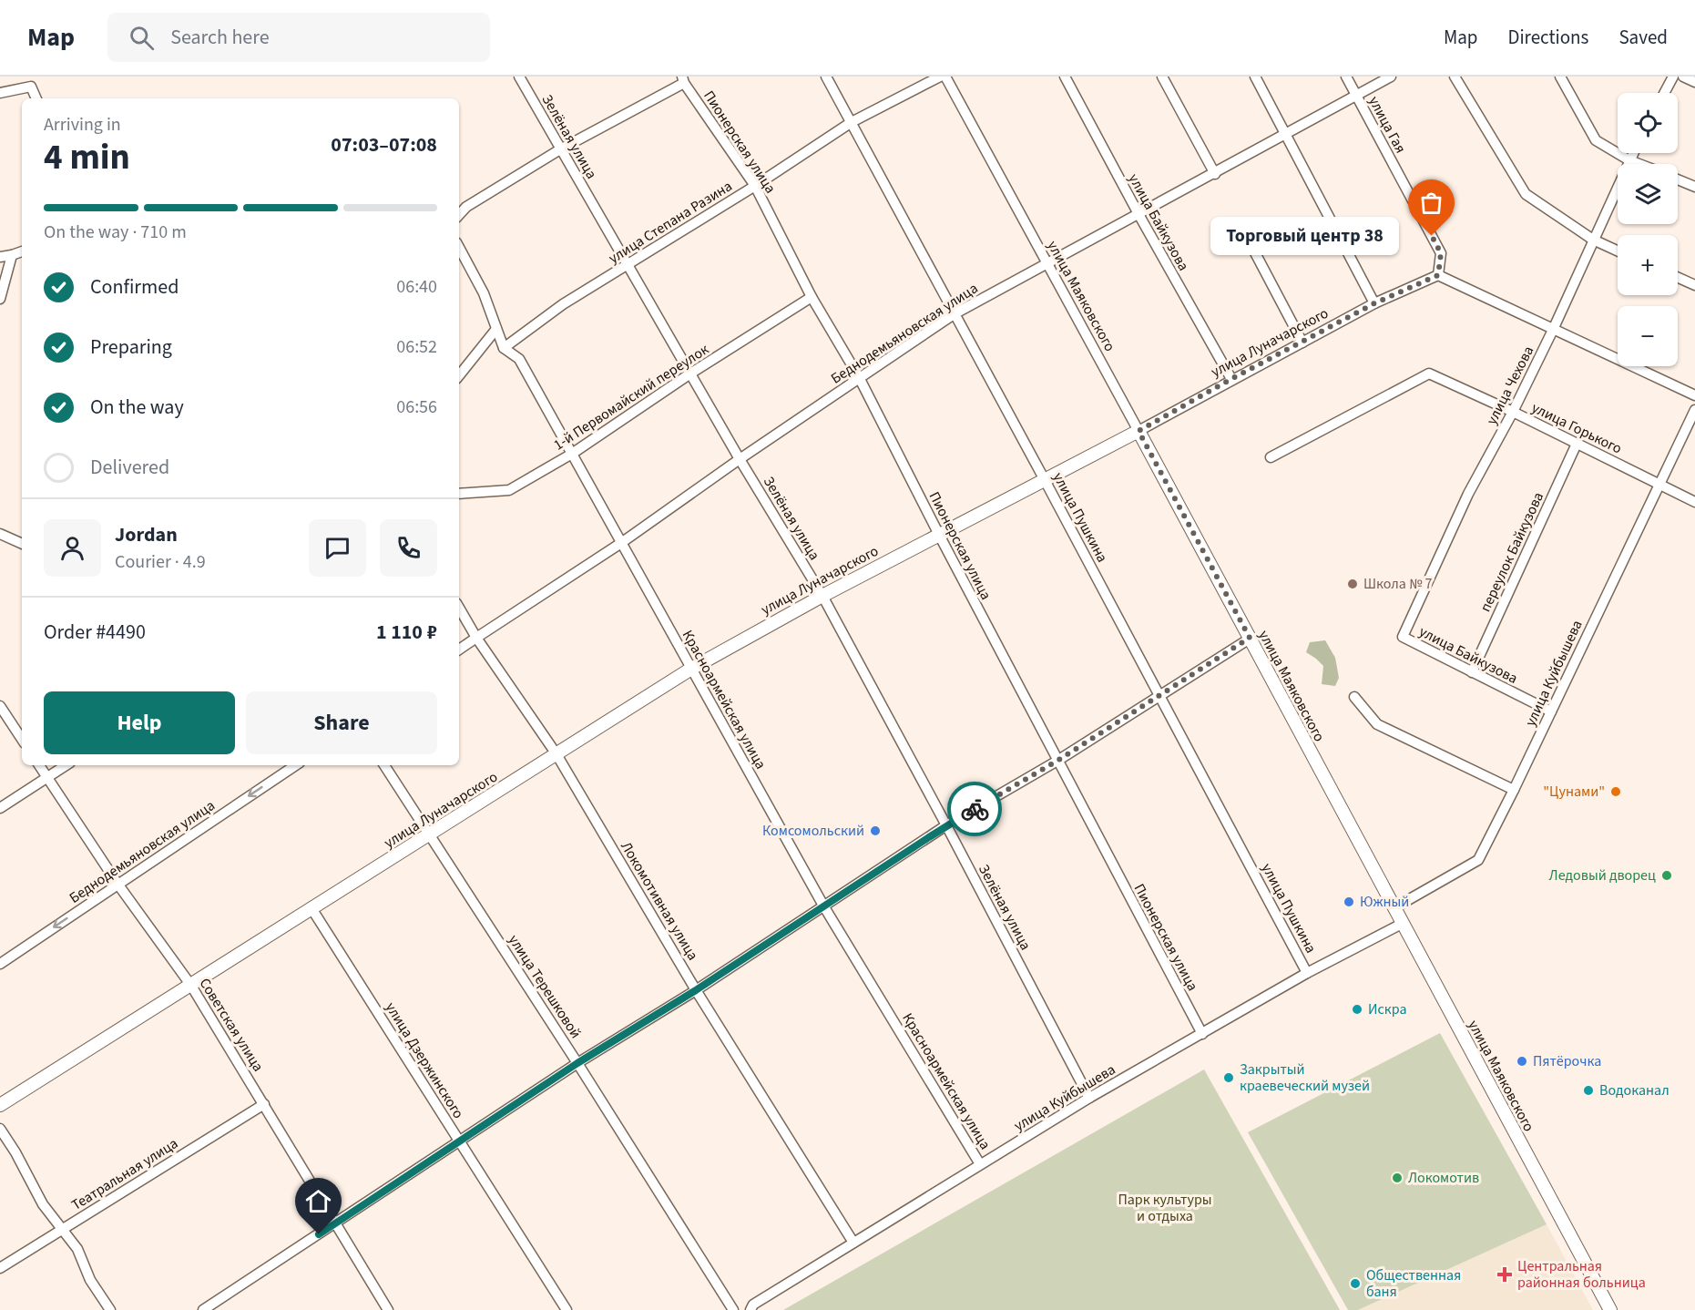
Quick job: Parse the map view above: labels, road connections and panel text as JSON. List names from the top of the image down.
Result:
{
  "streets": {
    "main road": ["улица Маяковского", "улица Луначарского"],
    "street": [
      "улица Гая",
      "Зелёная улица",
      "Пионерская улица",
      "улица Степана Разина",
      "улица Байкузова",
      "Беднодемьяновская улица",
      "улица Чехова",
      "1-й Первомайский переулок",
      "улица Горького",
      "улица Пушкина",
      "переулок Байкузова",
      "улица Куйбышева",
      "Красноармейская улица",
      "Локомотивная улица",
      "улица Терешковой",
      "Советская улица",
      "улица Дзержинского",
      "Театральная улица"
    ]
  },
  "crossings": [
    ["улица Гая", "Беднодемьяновская улица"],
    ["улица Гая", "улица Луначарского"],
    ["Зелёная улица", "улица Степана Разина"],
    ["Зелёная улица", "Беднодемьяновская улица"],
    ["Зелёная улица", "улица Луначарского"],
    ["Зелёная улица", "1-й Первомайский переулок"],
    ["Зелёная улица", "улица Куйбышева"],
    ["Пионерская улица", "улица Степана Разина"],
    ["Пионерская улица", "Беднодемьяновская улица"],
    ["Пионерская улица", "улица Луначарского"],
    ["Пионерская улица", "1-й Первомайский переулок"],
    ["Пионерская улица", "улица Куйбышева"],
    ["улица Степана Разина", "улица Пушкина"],
    ["улица Степана Разина", "Красноармейская улица"],
    ["улица Байкузова", "Беднодемьяновская улица"],
    ["улица Байкузова", "улица Луначарского"],
    ["улица Байкузова", "улица Чехова"],
    ["улица Байкузова", "переулок Байкузова"],
    ["улица Байкузова", "улица Куйбышева"],
    ["улица Маяковского", "Беднодемьяновская улица"],
    ["улица Маяковского", "улица Луначарского"],
    ["улица Маяковского", "улица Куйбышева"],
    ["Беднодемьяновская улица", "улица Пушкина"],
    ["Беднодемьяновская улица", "Красноармейская улица"],
    ["Беднодемьяновская улица", "Локомотивная улица"],
    ["Беднодемьяновская улица", "Советская улица"],
    ["улица Луначарского", "улица Пушкина"],
    ["улица Луначарского", "Красноармейская улица"],
    ["улица Луначарского", "Локомотивная улица"],
    ["улица Луначарского", "улица Терешковой"],
    ["улица Луначарского", "Советская улица"],
    ["улица Луначарского", "улица Дзержинского"],
    ["улица Чехова", "улица Горького"],
    ["1-й Первомайский переулок", "Красноармейская улица"],
    ["улица Горького", "переулок Байкузова"],
    ["улица Горького", "улица Куйбышева"],
    ["улица Пушкина", "улица Куйбышева"],
    ["улица Куйбышева", "Красноармейская улица"],
    ["улица Куйбышева", "Локомотивная улица"],
    ["Советская улица", "Театральная улица"]
  ],
  "parks": ["Парк культуры и отдыха"],
  "places": {
    "other": [
      "Торговый центр 38",
      "Школа № 7",
      "\"Цунами\"",
      "Комсомольский",
      "Ледовый дворец",
      "Южный",
      "Искра",
      "Пятёрочка",
      "Закрытый краевеческий музей",
      "Водоканал",
      "Локомотив",
      "Общественная баня"
    ],
    "health": ["Центральная районная больница"]
  },
  "page": {
    "header": "Map",
    "search": "Search here",
    "nav": ["Map", "Directions", "Saved"],
    "map_buttons": ["+", "−"],
    "heading": ["4 min", "Arriving in", "07:03–07:08"],
    "panel": [
      "Jordan",
      "Courier · 4.9",
      "Order #4490",
      "1 110 ₽"
    ],
    "bar": "On the way · 710 m",
    "bubble": "Торговый центр 38",
    "list": [
      ["Confirmed", "06:40"],
      ["Preparing", "06:52"],
      ["On the way", "06:56"],
      "Delivered"
    ],
    "buttons": ["Help", "Share"]
  }
}
